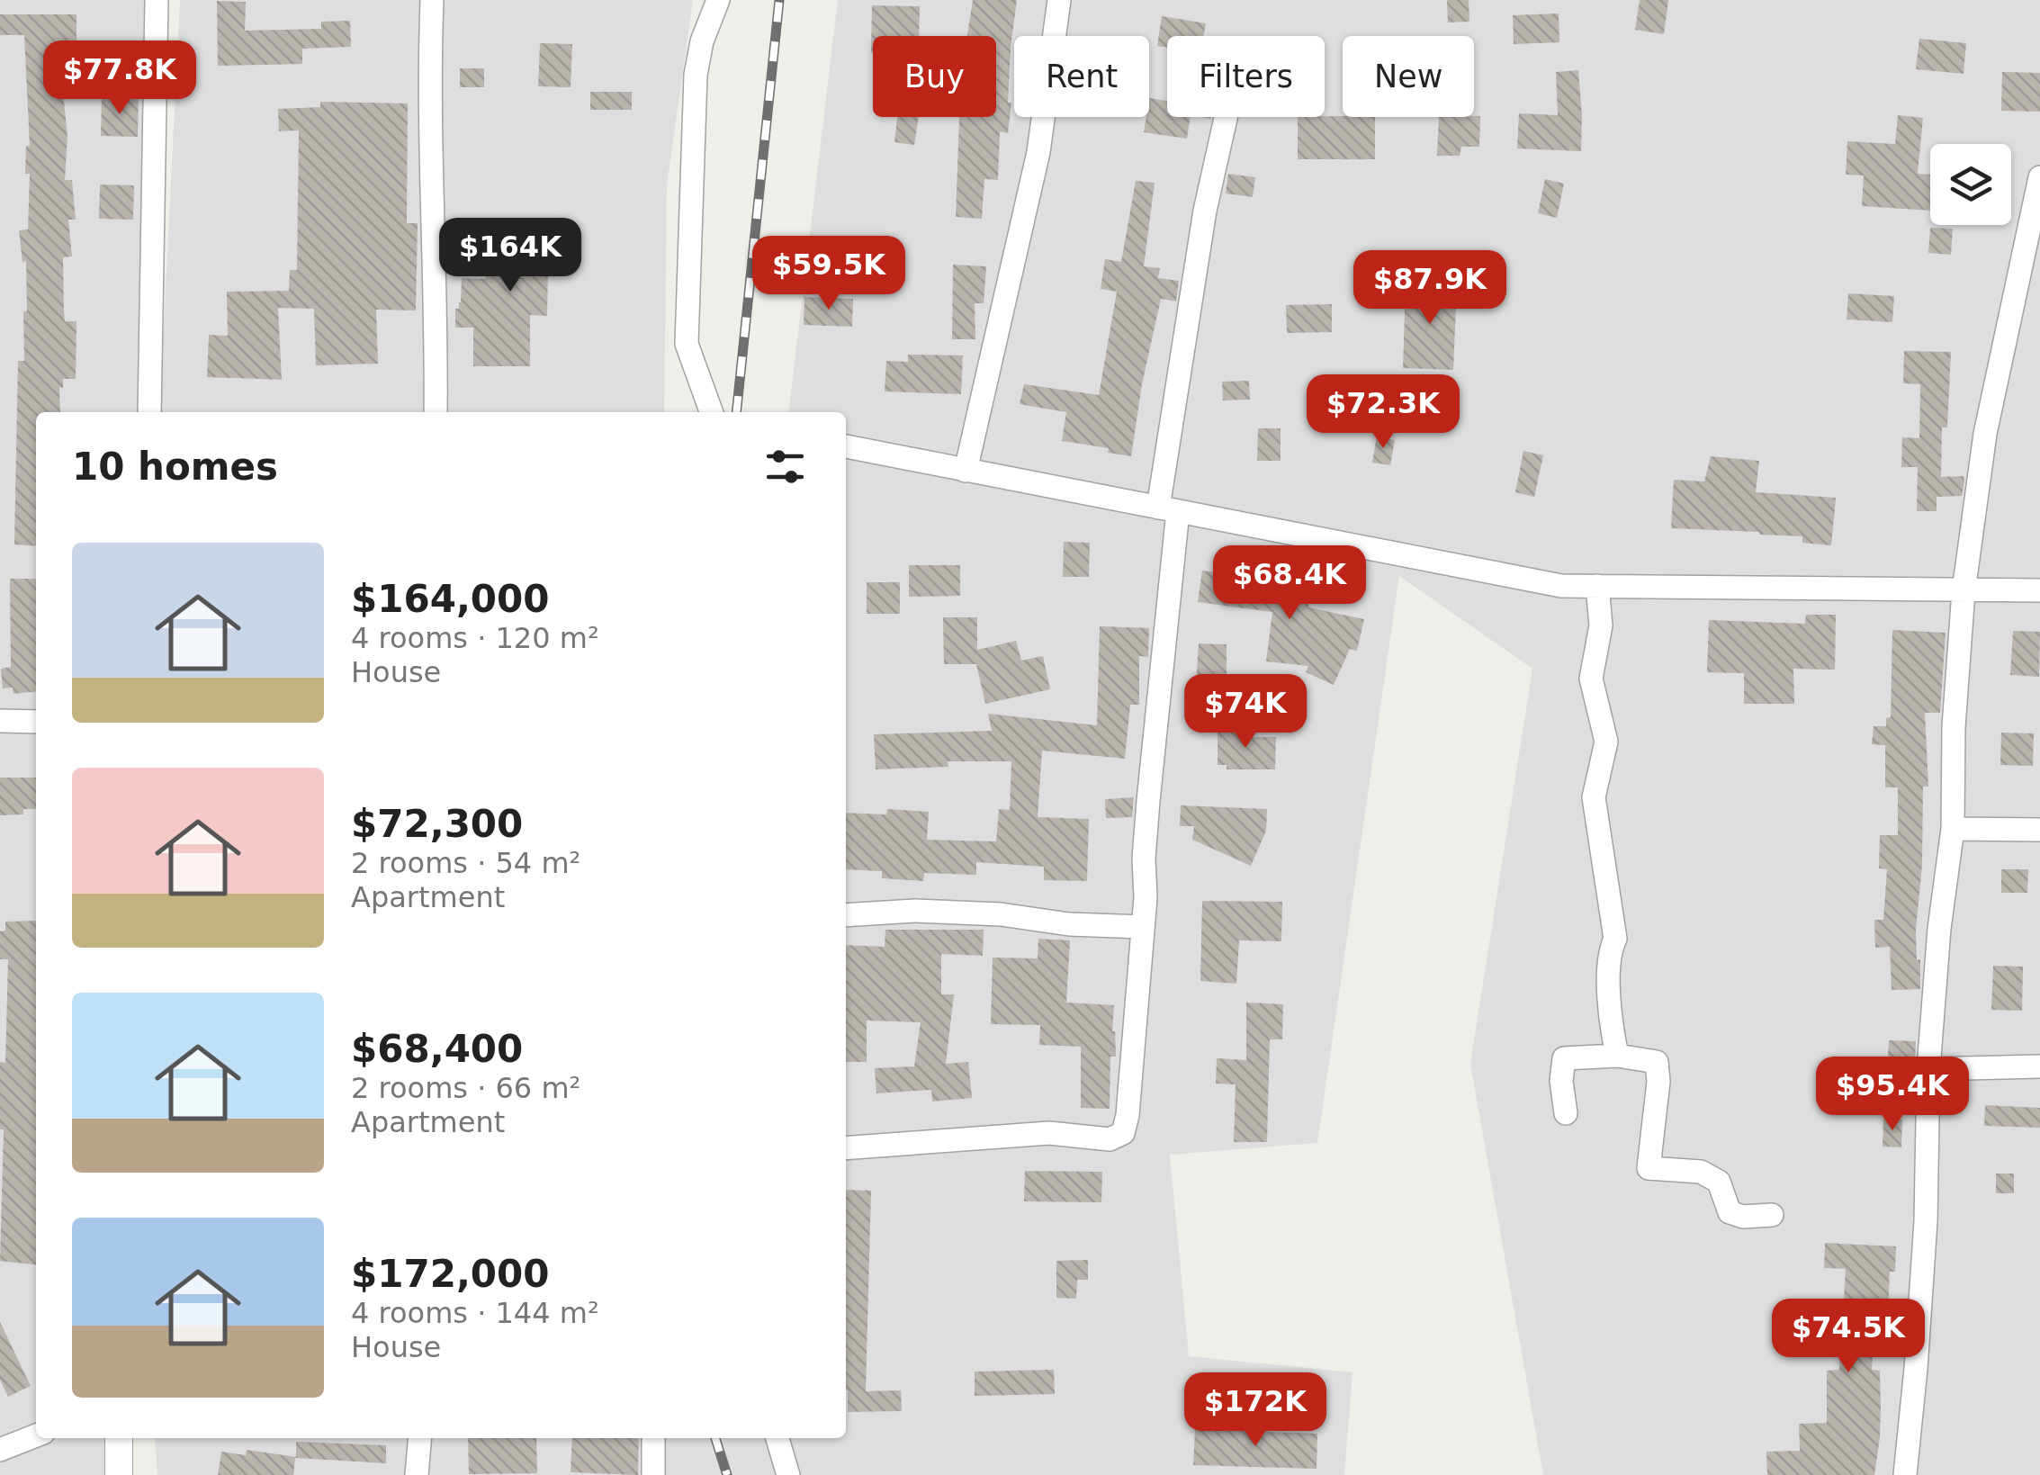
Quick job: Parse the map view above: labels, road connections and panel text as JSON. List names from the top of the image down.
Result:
{
  "page": {
    "chip": [
      "Buy",
      "Rent",
      "Filters",
      "New"
    ],
    "price": [
      "$77.8K",
      "$164K",
      "$59.5K",
      "$87.9K",
      "$72.3K",
      "$68.4K",
      "$74K",
      "$95.4K",
      "$74.5K",
      "$172K"
    ],
    "heading": "10 homes",
    "list": [
      {
        "name": "$164,000",
        "note": "4 rooms · 120 m² · House"
      },
      {
        "name": "$72,300",
        "note": "2 rooms · 54 m² · Apartment"
      },
      {
        "name": "$68,400",
        "note": "2 rooms · 66 m² · Apartment"
      },
      {
        "name": "$172,000",
        "note": "4 rooms · 144 m² · House"
      }
    ]
  }
}
